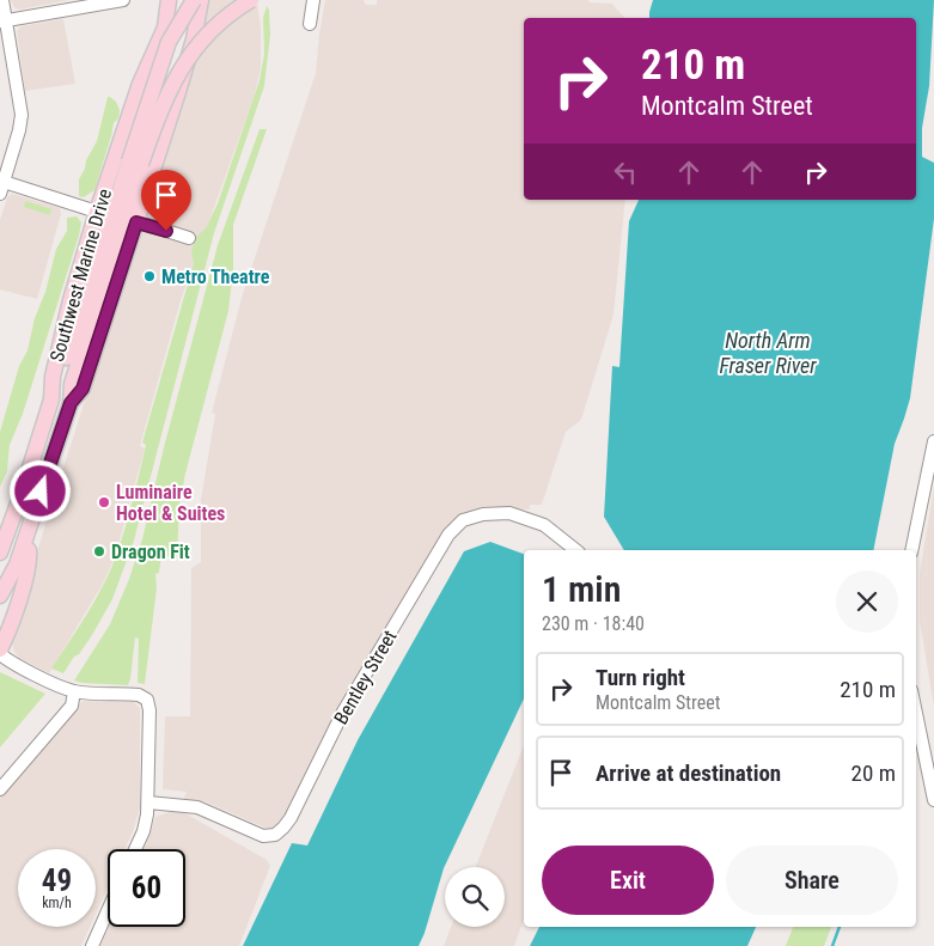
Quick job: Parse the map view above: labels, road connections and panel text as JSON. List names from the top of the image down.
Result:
{
  "streets": {
    "main road": ["Southwest Marine Drive"],
    "street": ["Bentley Street"]
  },
  "water": ["North Arm Fraser River"],
  "places": ["Metro Theatre", "Luminaire Hotel & Suites", "Dragon Fit"],
  "page": {
    "turn": ["210 m", "Montcalm Street"],
    "heading": ["1 min", "230 m · 18:40"],
    "list": [
      {
        "name": "Turn right",
        "note": "Montcalm Street",
        "value": "210 m"
      },
      {
        "name": "Arrive at destination",
        "value": "20 m"
      }
    ],
    "buttons": ["Exit", "Share"],
    "speed": "49 km/h",
    "limit": "60"
  }
}
